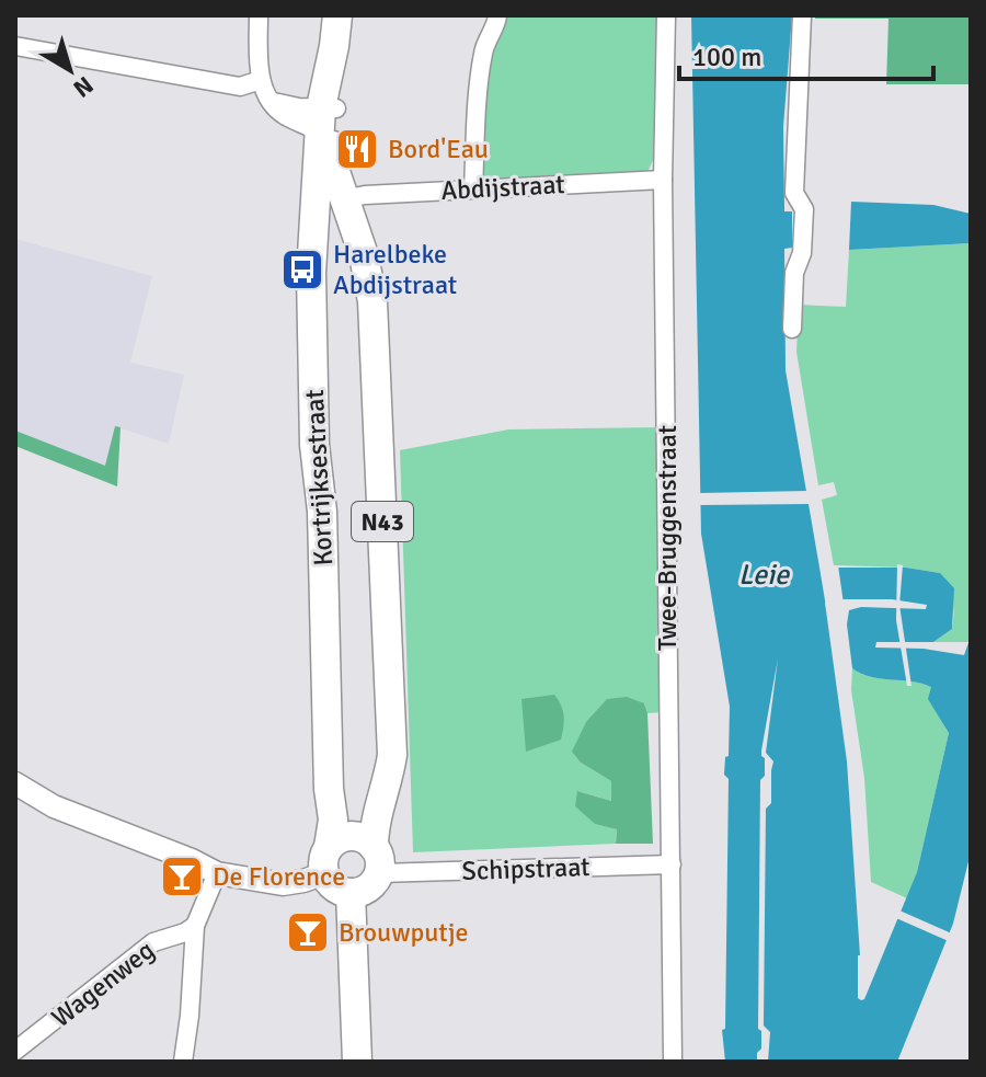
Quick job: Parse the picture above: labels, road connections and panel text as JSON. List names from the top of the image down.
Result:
{
  "streets": {
    "main road": ["Kortrijksestraat", "N43"],
    "street": [
      "Abdijstraat",
      "Twee-Bruggenstraat",
      "Schipstraat",
      "Wagenweg"
    ]
  },
  "crossings": [
    ["Abdijstraat", "Kortrijksestraat"],
    ["Abdijstraat", "Twee-Bruggenstraat"],
    ["Kortrijksestraat", "N43"],
    ["Kortrijksestraat", "Schipstraat"],
    ["Twee-Bruggenstraat", "Schipstraat"]
  ],
  "water": ["Leie"],
  "places": {
    "restaurant": ["Bord'Eau"],
    "bus stop": ["Harelbeke Abdijstraat"],
    "bar": ["De Florence", "Brouwputje"]
  },
  "scale_bar": "100 m",
  "north": "bottom right"
}
